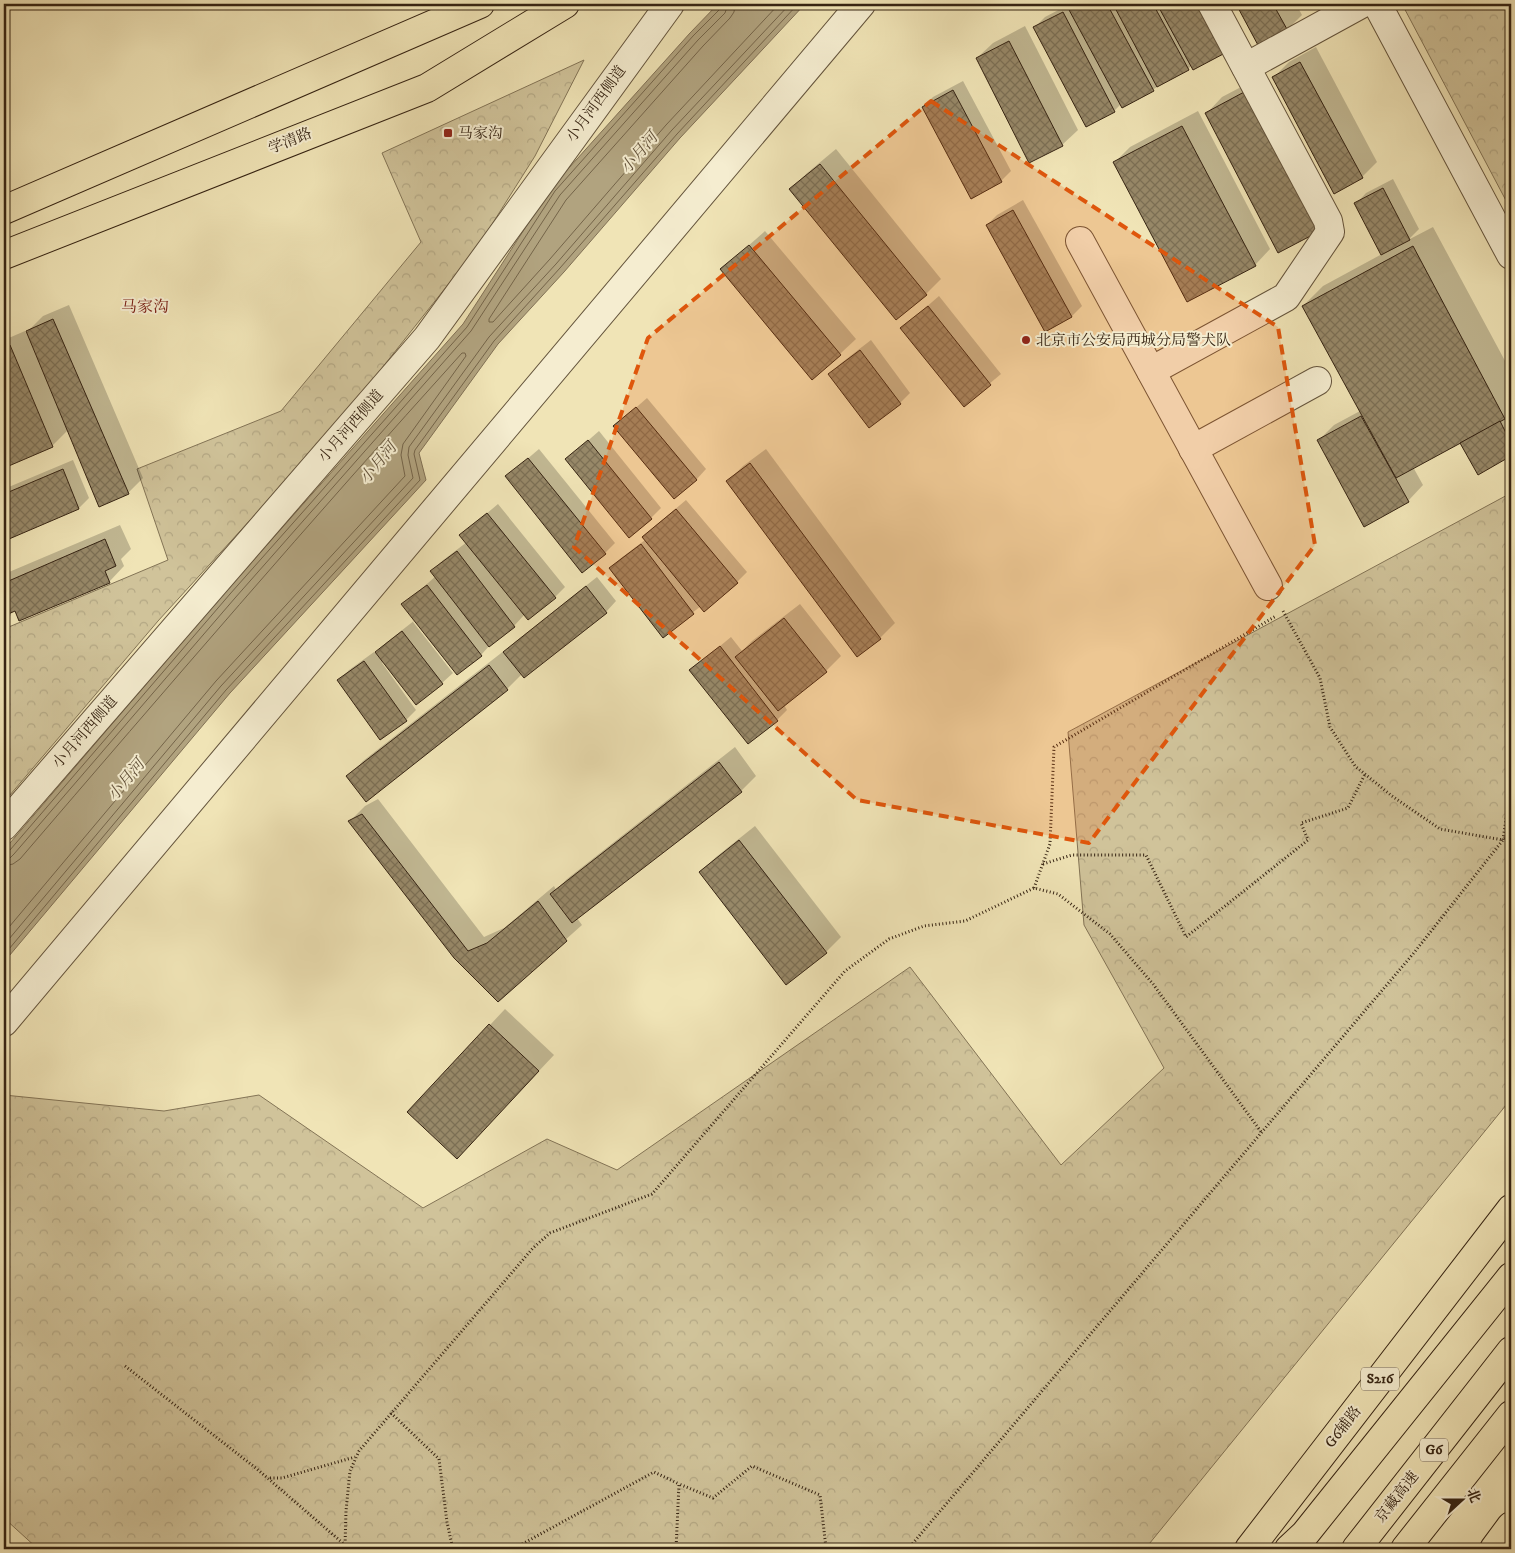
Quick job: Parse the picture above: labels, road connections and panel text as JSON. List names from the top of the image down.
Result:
{
  "streets": {
    "main road": [
      "学清路",
      "S216",
      "G6辅路",
      "G6",
      "京藏高速"
    ],
    "street": ["小月河西侧道"]
  },
  "districts": ["马家沟"],
  "water": ["小月河"],
  "places": {
    "transit": ["马家沟"],
    "other": ["北京市公安局西城分局警犬队"]
  },
  "north": "right"
}
